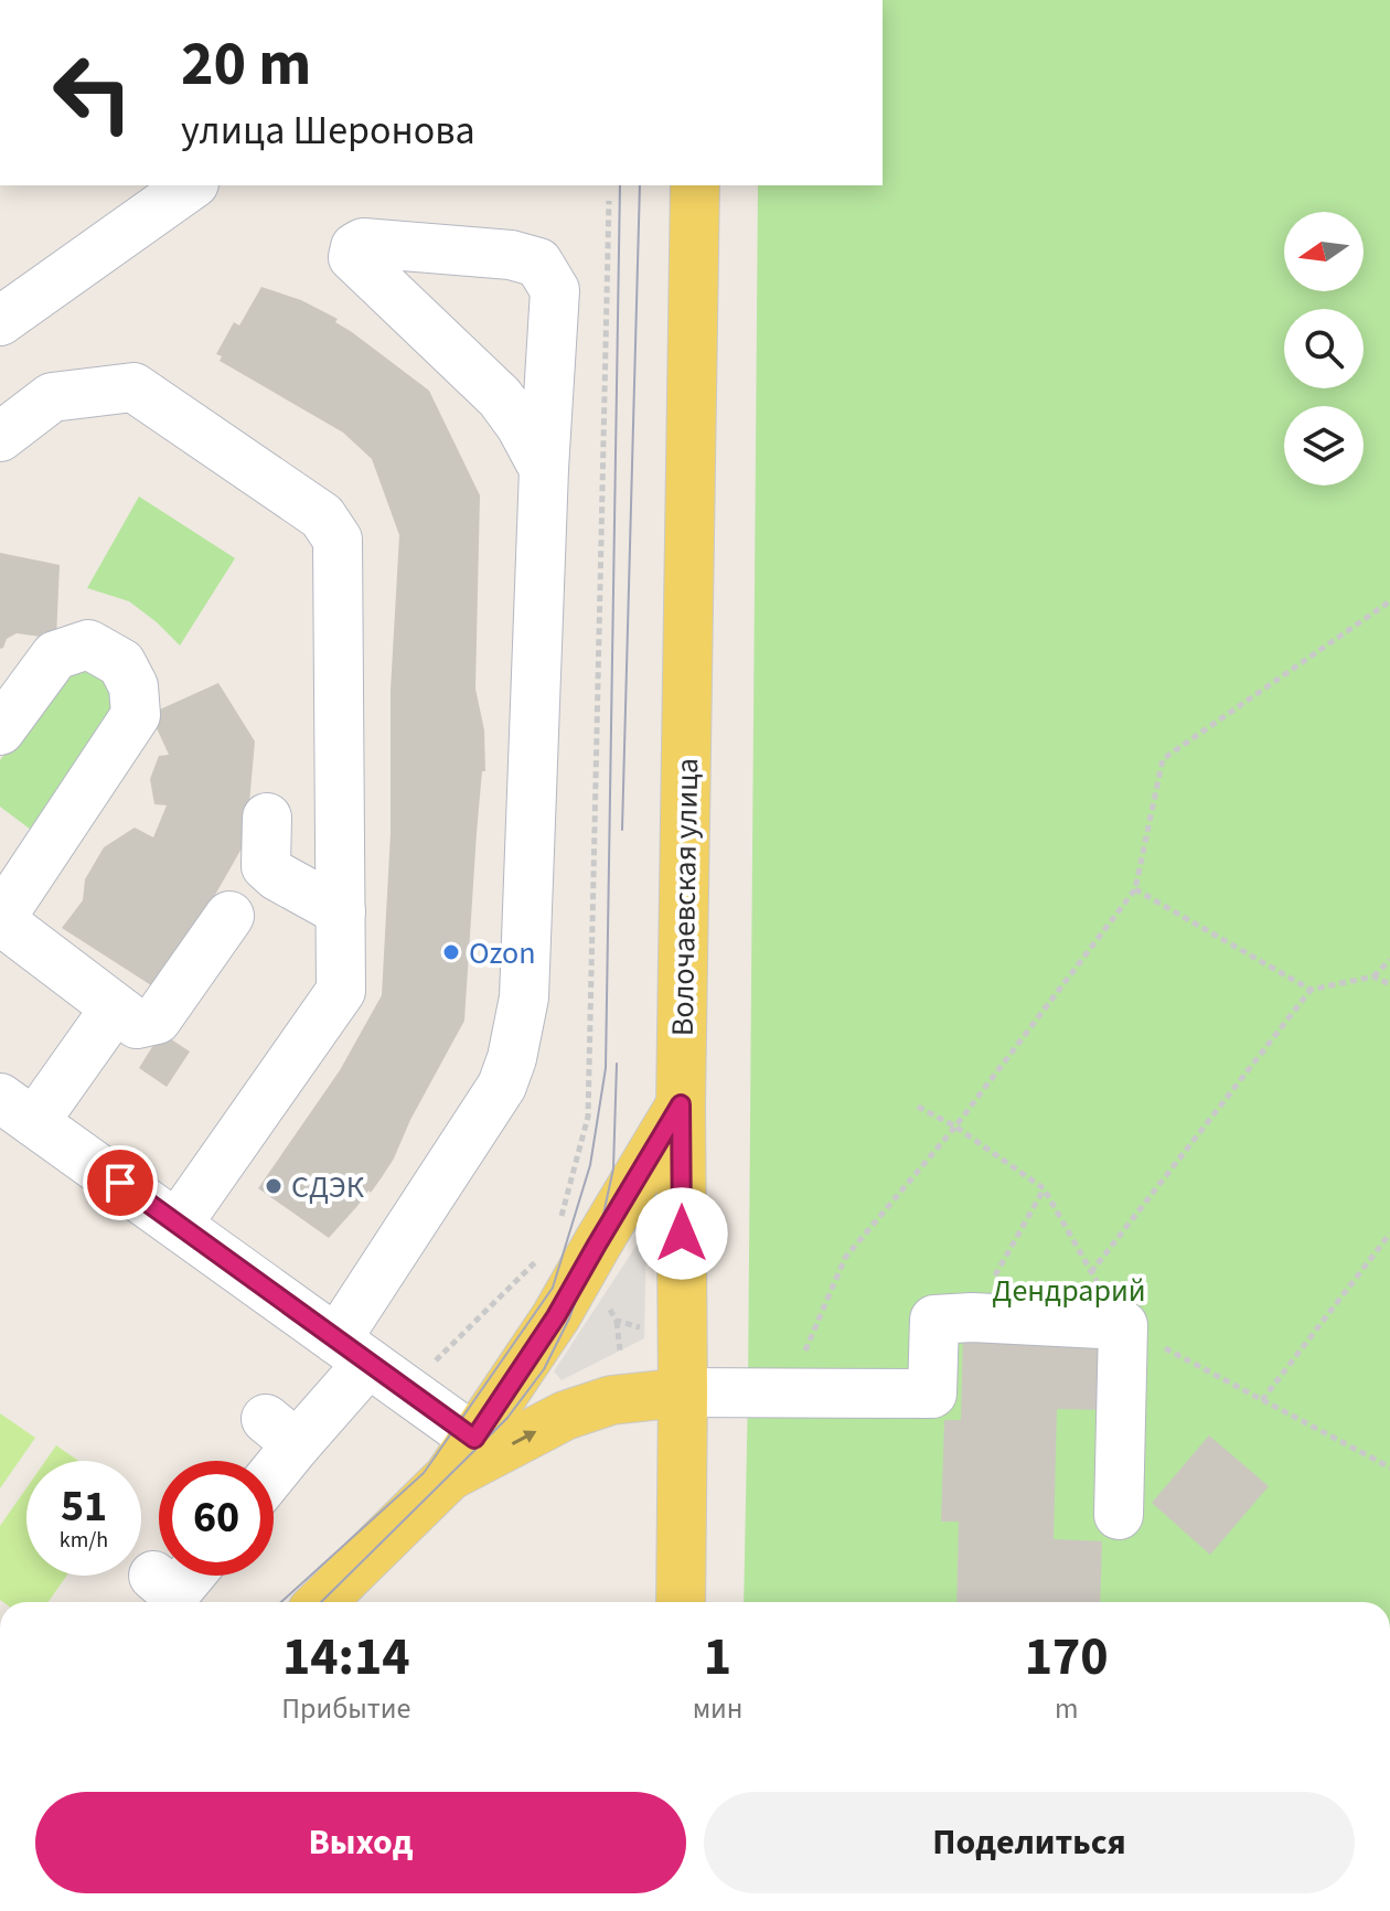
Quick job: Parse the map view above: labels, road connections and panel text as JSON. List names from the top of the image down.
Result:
{
  "streets": {
    "main road": ["Волочаевская улица"]
  },
  "parks": ["Дендрарий"],
  "places": ["Ozon", "СДЭК"],
  "north": "left",
  "page": {
    "turn": ["20 m", "улица Шеронова"],
    "speed": "51 km/h",
    "limit": "60",
    "eta": [
      "14:14",
      "Прибытие",
      "1",
      "мин",
      "170",
      "m"
    ],
    "buttons": ["Выход", "Поделиться"]
  }
}
